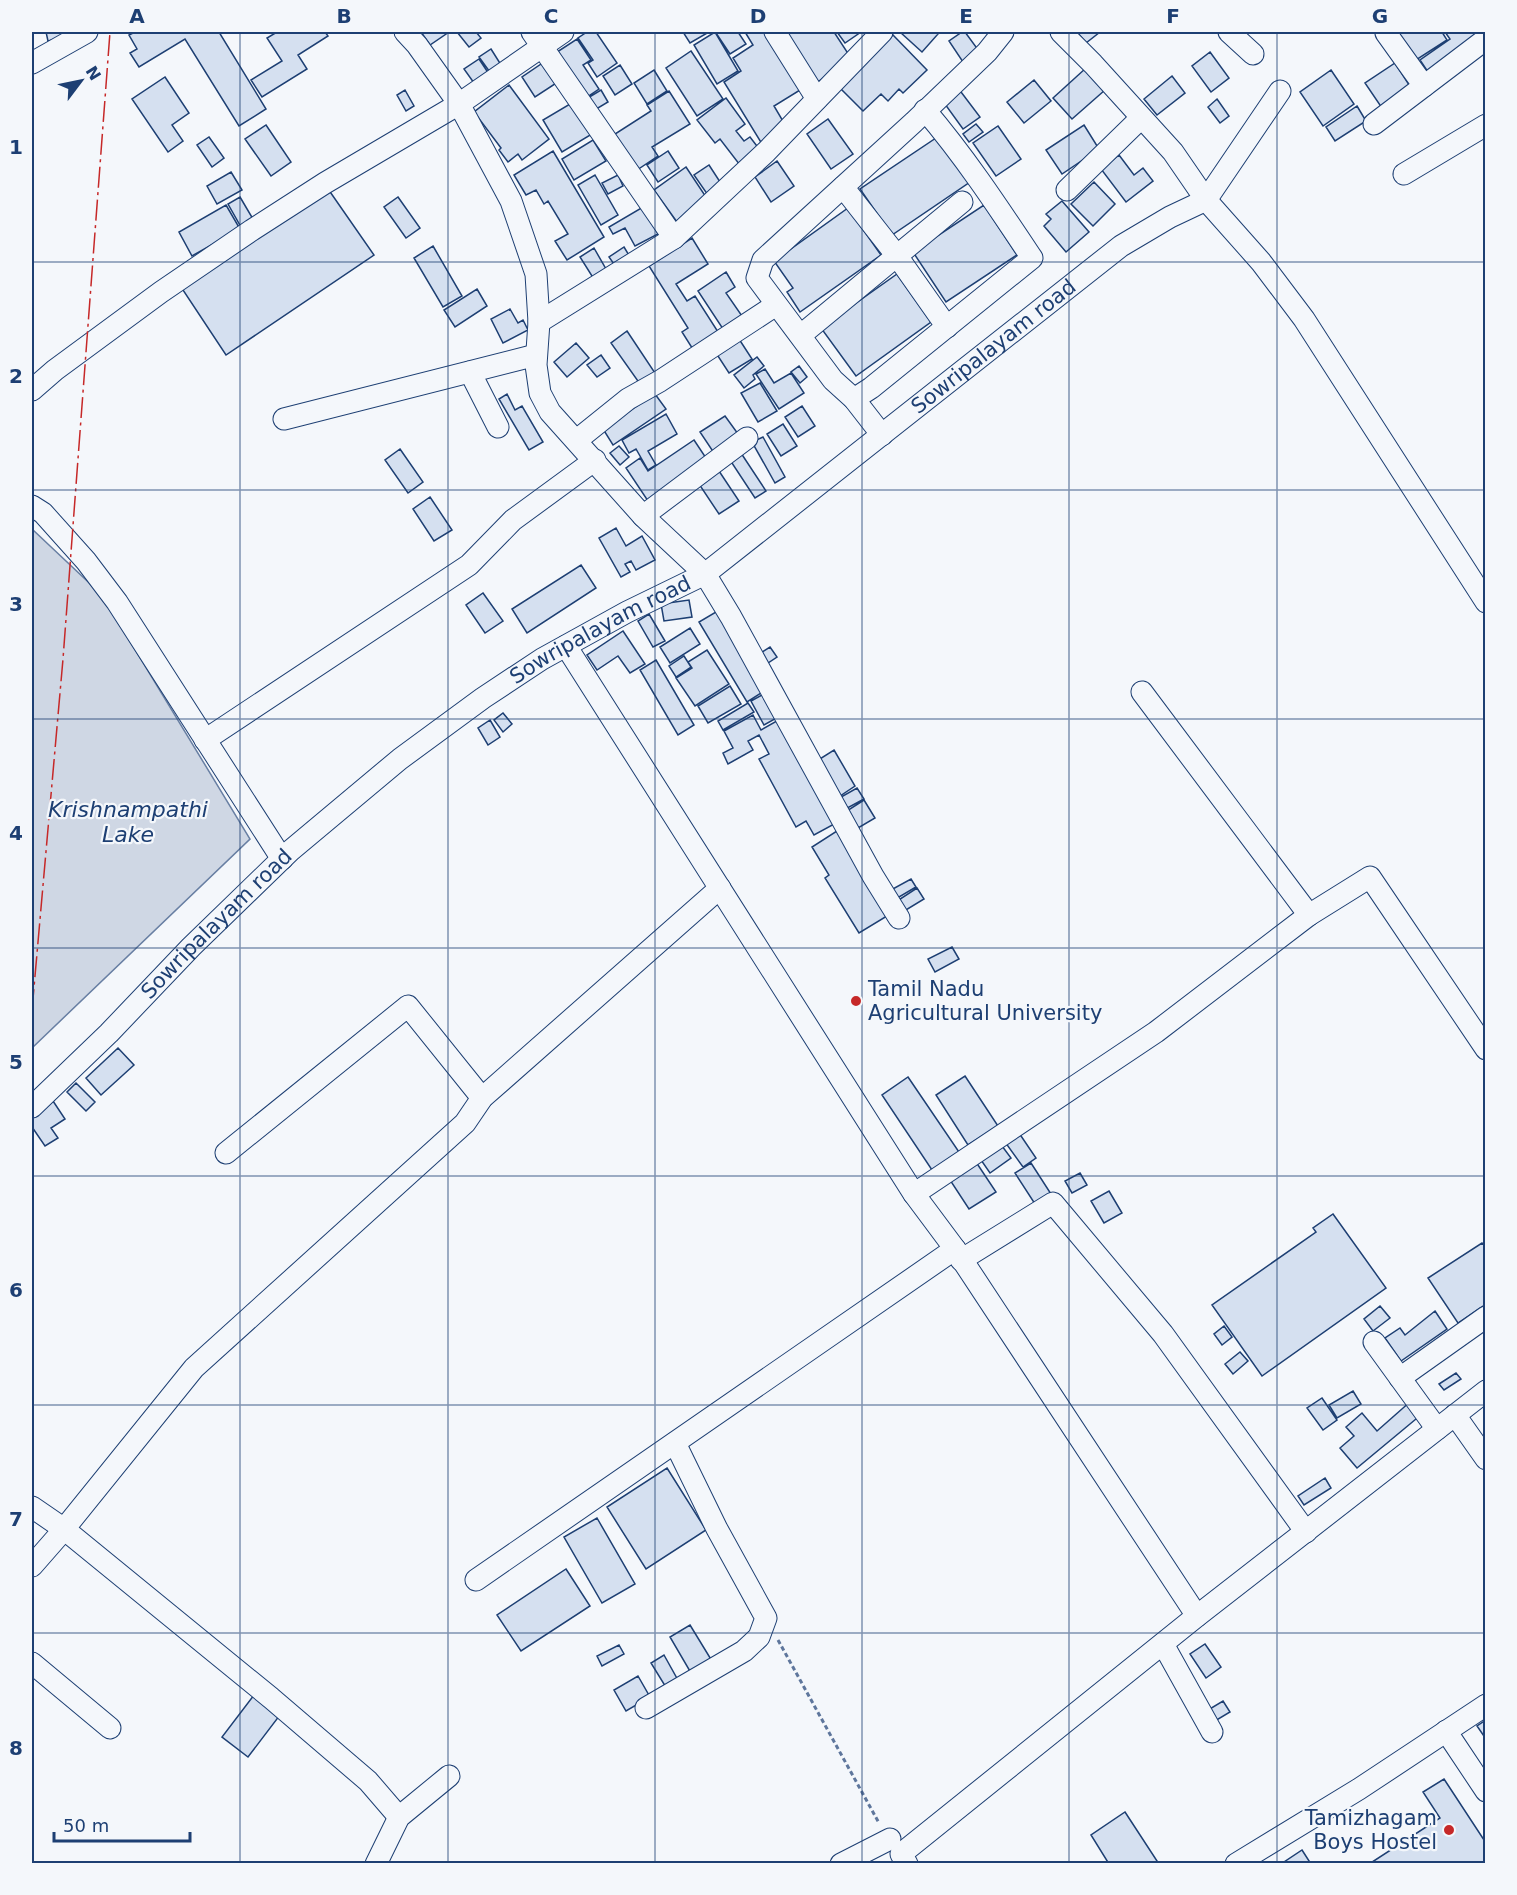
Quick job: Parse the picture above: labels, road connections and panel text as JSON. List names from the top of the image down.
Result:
{
  "streets": {
    "street": ["Sowripalayam road"]
  },
  "water": ["Krishnampathi Lake"],
  "places": ["Tamil Nadu Agricultural University", "Tamizhagam Boys Hostel"],
  "scale_bar": "50 m",
  "north": "top right",
  "grid": {
    "columns": [
      "A",
      "B",
      "C",
      "D",
      "E",
      "F",
      "G"
    ],
    "rows": [
      "1",
      "2",
      "3",
      "4",
      "5",
      "6",
      "7",
      "8"
    ]
  }
}
